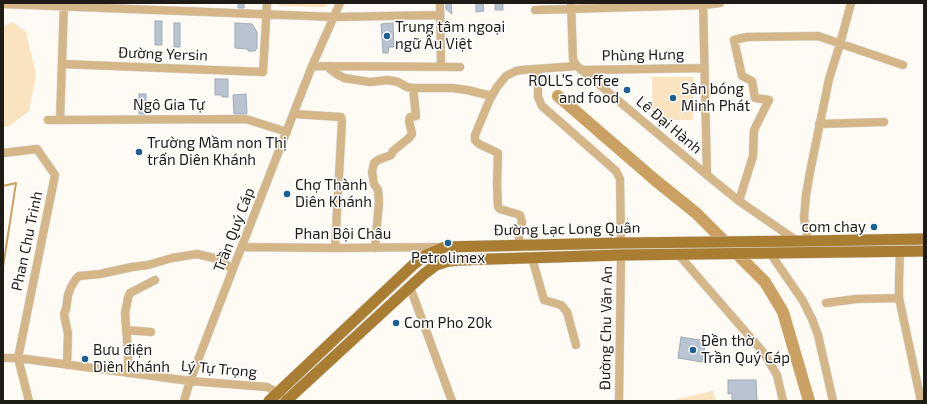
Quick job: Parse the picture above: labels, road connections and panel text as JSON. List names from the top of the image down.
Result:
{
  "streets": {
    "main road": ["Đường Lạc Long Quân"],
    "street": [
      "Đường Yersin",
      "Phùng Hưng",
      "Ngô Gia Tự",
      "Lê Đại Hành",
      "Trần Quý Cáp",
      "Phan Bội Châu",
      "Phan Chu Trinh",
      "Đường Chu Văn An",
      "Lý Tự Trọng"
    ]
  },
  "crossings": [
    ["Phùng Hưng", "Lê Đại Hành"],
    ["Phùng Hưng", "Đường Lạc Long Quân"],
    ["Ngô Gia Tự", "Trần Quý Cáp"],
    ["Lê Đại Hành", "Đường Lạc Long Quân"],
    ["Đường Lạc Long Quân", "Phan Bội Châu"],
    ["Đường Lạc Long Quân", "Đường Chu Văn An"],
    ["Đường Lạc Long Quân", "Lý Tự Trọng"],
    ["Trần Quý Cáp", "Phan Bội Châu"],
    ["Trần Quý Cáp", "Lý Tự Trọng"],
    ["Phan Chu Trinh", "Lý Tự Trọng"]
  ],
  "places": [
    "Trung tâm ngoại ngữ Âu Việt",
    "ROLL’S coffee and food",
    "Sân bóng Minh Phát",
    "Trường Mầm non Thị trấn Diên Khánh",
    "Chợ Thành Diên Khánh",
    "com chay",
    "Petrolimex",
    "Com Pho 20k",
    "Đền thờ Trần Quý Cáp",
    "Bưu điện Diên Khánh"
  ]
}
